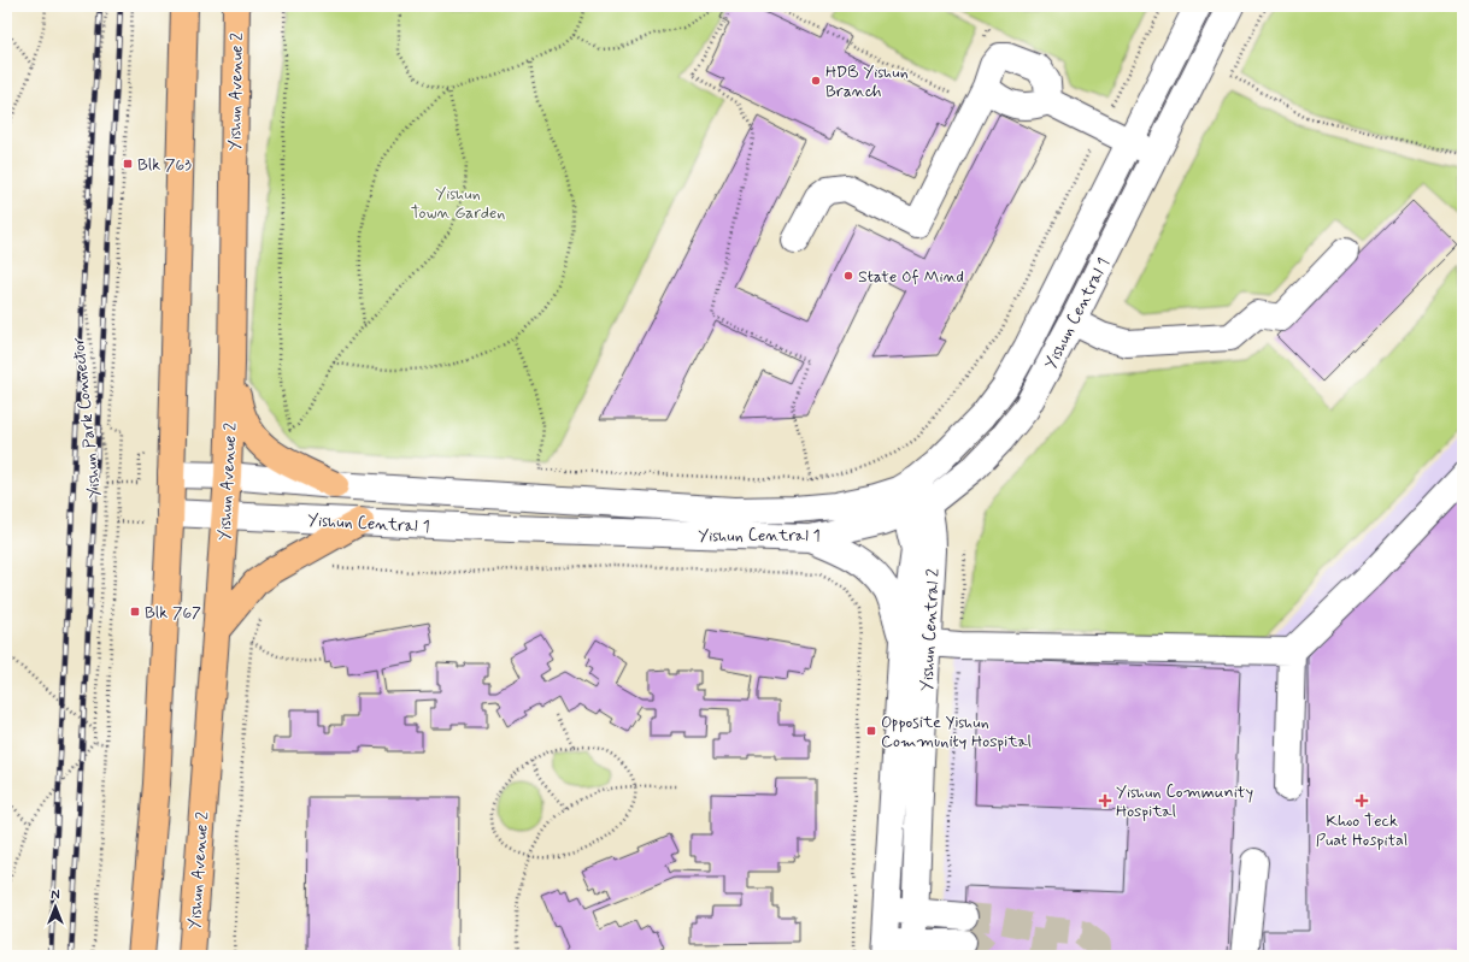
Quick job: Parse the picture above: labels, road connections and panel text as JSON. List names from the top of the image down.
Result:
{
  "streets": {
    "main road": ["Yishun Avenue 2"],
    "street": ["Yishun Central 1", "Yishun Central 2"],
    "path": ["Yishun Park Connector"]
  },
  "crossings": [
    ["Yishun Avenue 2", "Yishun Central 1"],
    ["Yishun Central 1", "Yishun Central 2"]
  ],
  "parks": ["Yishun Town Garden"],
  "places": {
    "other": ["HDB Yishun Branch", "State Of Mind"],
    "transit": ["Blk 763", "Blk 767", "Opposite Yishun Community Hospital"],
    "health": ["Yishun Community Hospital", "Khoo Teck Puat Hospital"]
  },
  "north": "top"
}
